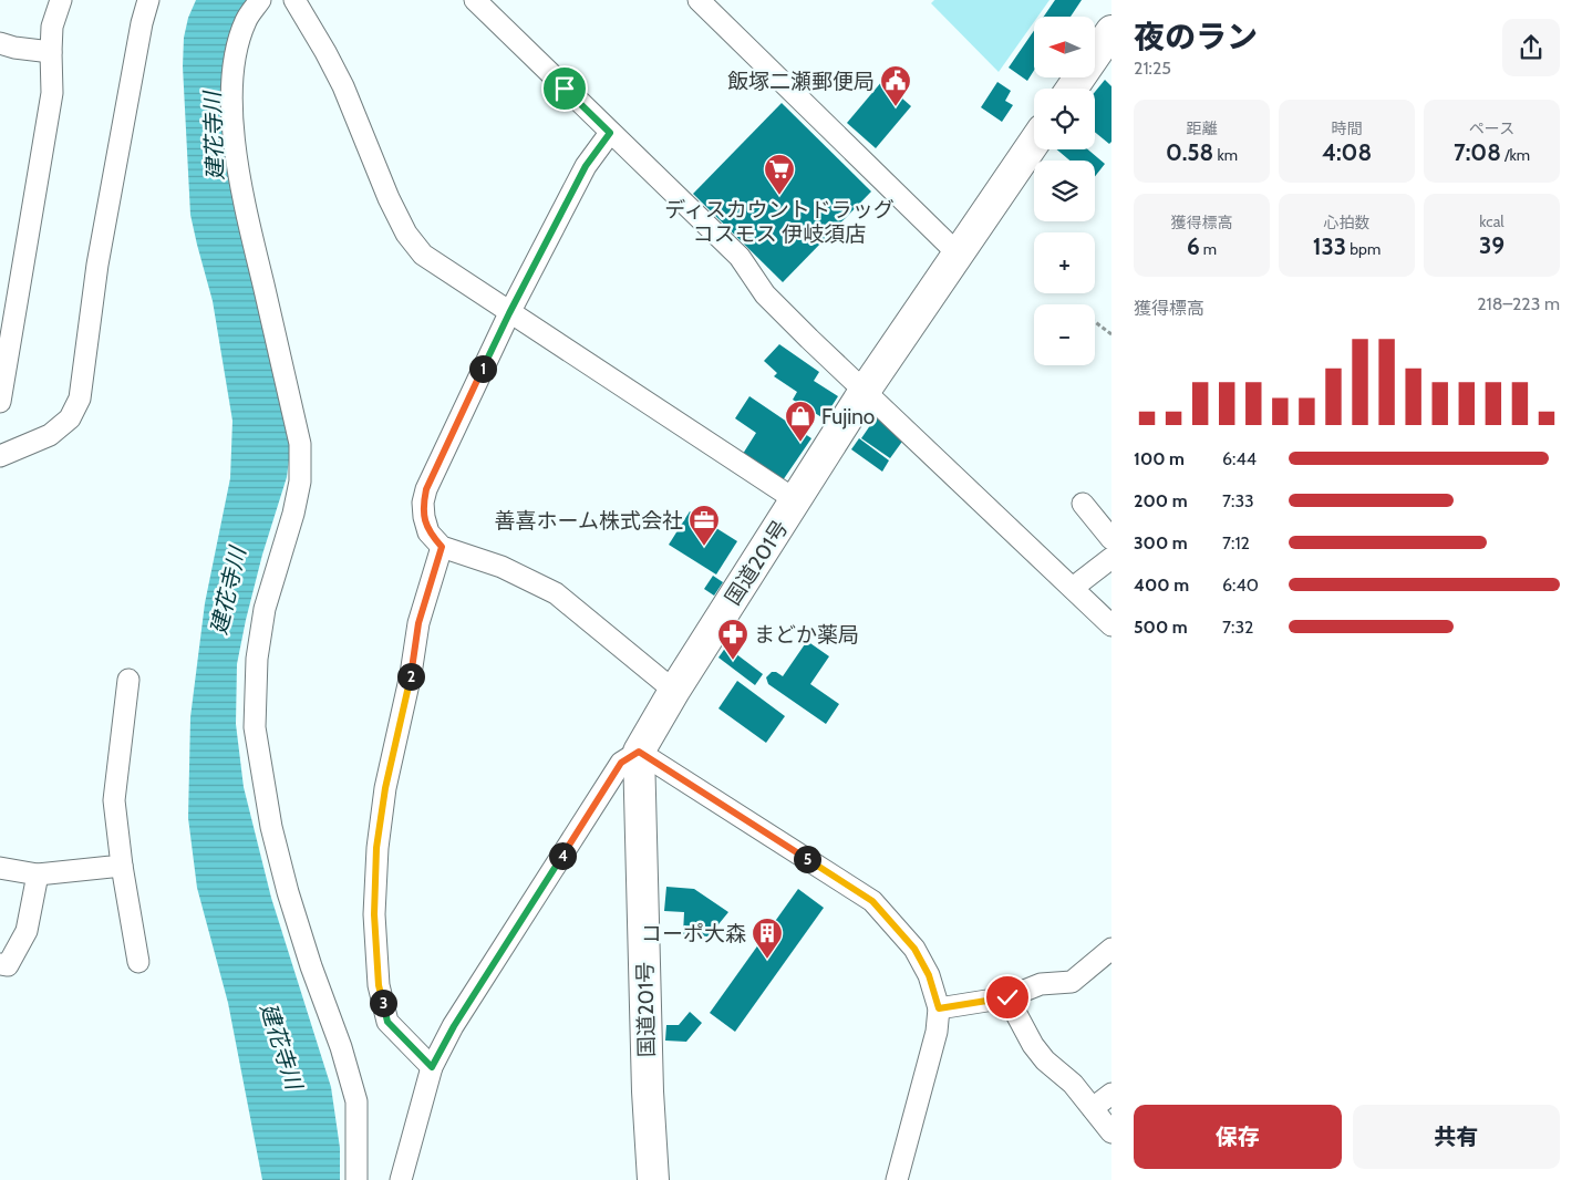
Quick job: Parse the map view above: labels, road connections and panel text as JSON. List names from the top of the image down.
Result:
{
  "streets": {
    "highway": ["国道201号"]
  },
  "water": ["建花寺川"],
  "places": {
    "public building": ["飯塚二瀬郵便局"],
    "supermarket": ["ディスカウントドラッグ コスモス 伊岐須店"],
    "shop": ["Fujino"],
    "office": ["善喜ホーム株式会社"],
    "pharmacy": ["まどか薬局"],
    "building": ["コーポ大森"]
  },
  "north": "left",
  "page": {
    "heading": ["夜のラン", "21:25"],
    "map_buttons": ["+", "−"],
    "stats": [
      ["距離", "0.58 km"],
      ["時間", "4:08"],
      ["ペース", "7:08 /km"],
      ["獲得標高", "6 m"],
      ["心拍数", "133 bpm"],
      ["kcal", "39"]
    ],
    "chart": ["獲得標高", "218–223 m"],
    "pins": [
      "1",
      "2",
      "4",
      "5",
      "3"
    ],
    "list": [
      {
        "name": "100 m",
        "note": "6:44"
      },
      {
        "name": "200 m",
        "note": "7:33"
      },
      {
        "name": "300 m",
        "note": "7:12"
      },
      {
        "name": "400 m",
        "note": "6:40"
      },
      {
        "name": "500 m",
        "note": "7:32"
      }
    ],
    "buttons": ["保存", "共有"]
  }
}
